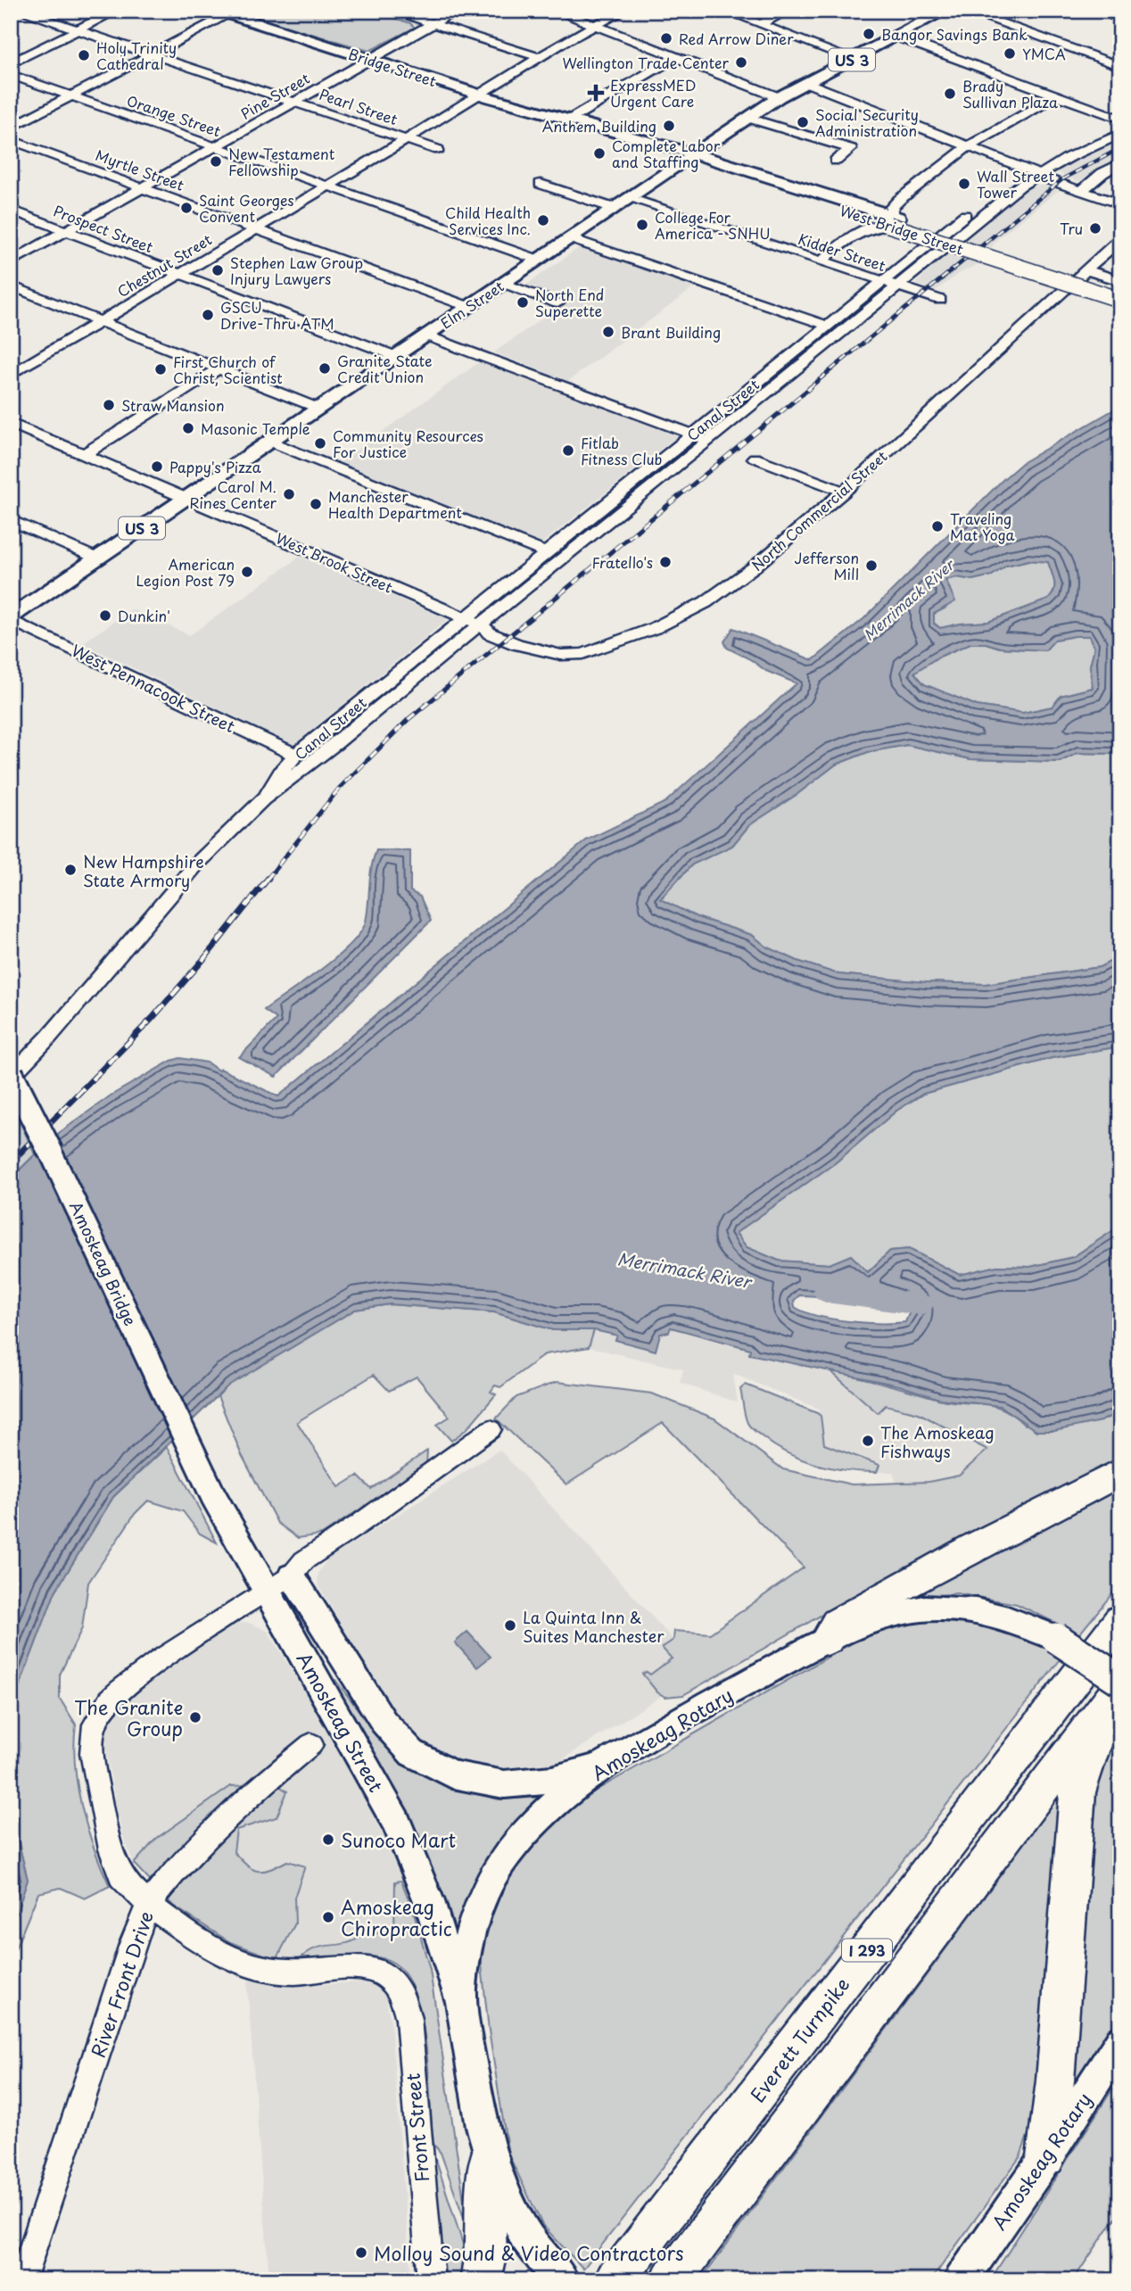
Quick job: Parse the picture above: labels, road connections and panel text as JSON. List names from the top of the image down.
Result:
{
  "streets": {
    "highway": ["I 293", "Everett Turnpike"],
    "main road": [
      "US 3",
      "Bridge Street",
      "West Bridge Street",
      "Elm Street",
      "Amoskeag Bridge",
      "Amoskeag Street",
      "Amoskeag Rotary"
    ],
    "street": [
      "Pine Street",
      "Pearl Street",
      "Orange Street",
      "Myrtle Street",
      "Prospect Street",
      "Kidder Street",
      "Chestnut Street",
      "Canal Street",
      "North Commercial Street",
      "West Brook Street",
      "West Pennacook Street",
      "River Front Drive",
      "Front Street"
    ]
  },
  "crossings": [
    ["Bridge Street", "Pine Street"],
    ["Bridge Street", "West Bridge Street"],
    ["Bridge Street", "Chestnut Street"],
    ["Bridge Street", "Elm Street"],
    ["Pine Street", "Pearl Street"],
    ["Pine Street", "Orange Street"],
    ["Pine Street", "Myrtle Street"],
    ["Pine Street", "Prospect Street"],
    ["Pearl Street", "Chestnut Street"],
    ["Orange Street", "Chestnut Street"],
    ["Orange Street", "Elm Street"],
    ["Myrtle Street", "Chestnut Street"],
    ["Myrtle Street", "Elm Street"],
    ["Prospect Street", "Chestnut Street"],
    ["Prospect Street", "Elm Street"],
    ["West Bridge Street", "Elm Street"],
    ["Kidder Street", "Elm Street"],
    ["Kidder Street", "Canal Street"],
    ["Elm Street", "West Brook Street"],
    ["Elm Street", "West Pennacook Street"],
    ["Canal Street", "North Commercial Street"],
    ["Canal Street", "West Brook Street"],
    ["Canal Street", "West Pennacook Street"],
    ["Canal Street", "Amoskeag Bridge"],
    ["North Commercial Street", "West Brook Street"],
    ["Amoskeag Bridge", "Amoskeag Street"],
    ["Amoskeag Street", "Amoskeag Rotary"],
    ["River Front Drive", "Front Street"]
  ],
  "water": ["Merrimack River"],
  "places": {
    "other": [
      "Bangor Savings Bank",
      "Red Arrow Diner",
      "YMCA",
      "Holy Trinity Cathedral",
      "Wellington Trade Center",
      "Brady Sullivan Plaza",
      "Social Security Administration",
      "Anthem Building",
      "Complete Labor and Staffing",
      "New Testament Fellowship",
      "Wall Street Tower",
      "Saint Georges Convent",
      "Child Health Services Inc.",
      "College For America - SNHU",
      "Tru",
      "Stephen Law Group Injury Lawyers",
      "North End Superette",
      "GSCU Drive-Thru ATM",
      "Brant Building",
      "Granite State Credit Union",
      "First Church of Christ, Scientist",
      "Straw Mansion",
      "Masonic Temple",
      "Community Resources For Justice",
      "Fitlab Fitness Club",
      "Pappy's Pizza",
      "Carol M. Rines Center",
      "Manchester Health Department",
      "Traveling Mat Yoga",
      "Fratello's",
      "Jefferson Mill",
      "American Legion Post 79",
      "Dunkin'",
      "New Hampshire State Armory",
      "The Amoskeag Fishways",
      "La Quinta Inn & Suites Manchester",
      "The Granite Group",
      "Sunoco Mart",
      "Amoskeag Chiropractic",
      "Molloy Sound & Video Contractors"
    ],
    "health": ["ExpressMED Urgent Care"]
  }
}
